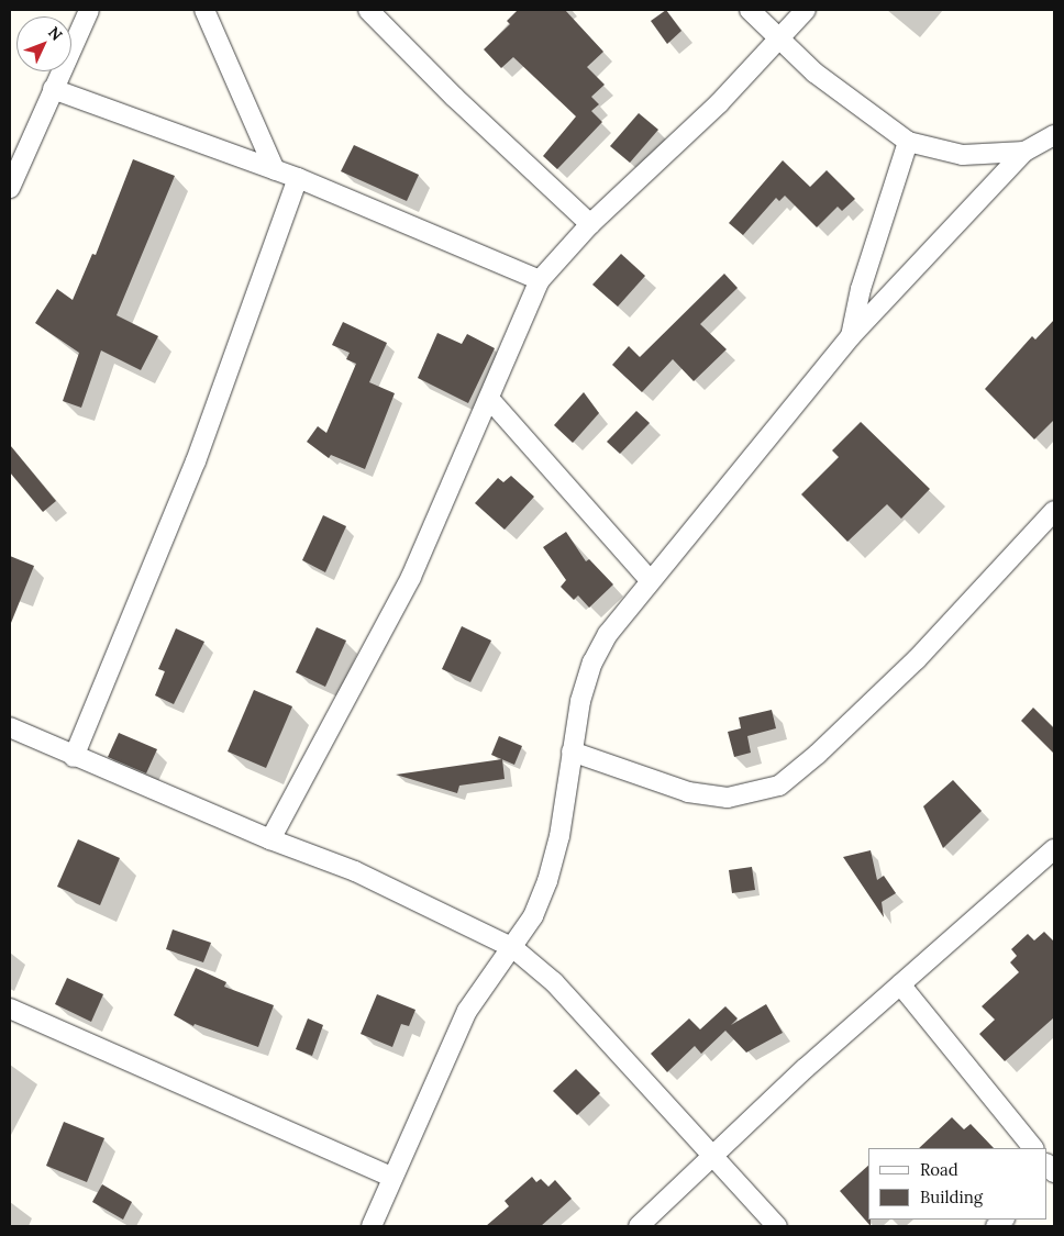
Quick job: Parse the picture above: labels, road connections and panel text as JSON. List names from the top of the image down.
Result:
{
  "legend": ["Road", "Building"],
  "north": "top right"
}
